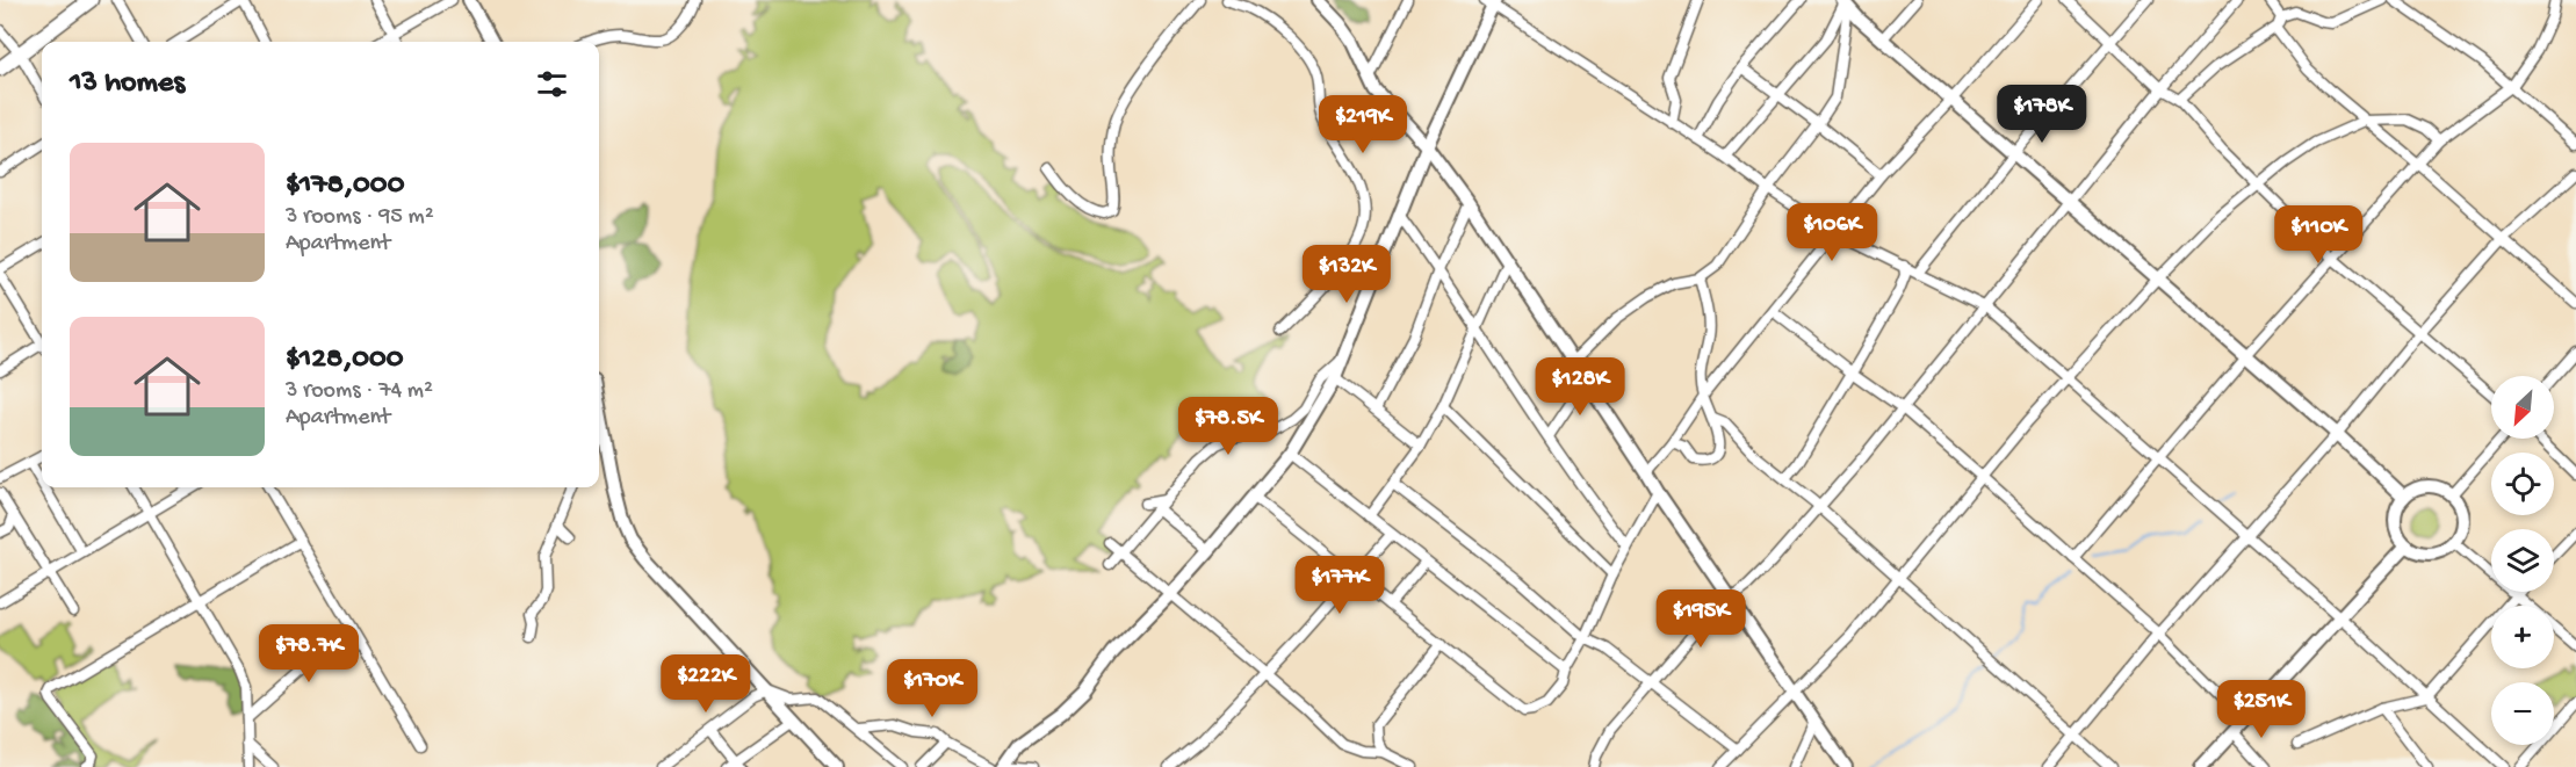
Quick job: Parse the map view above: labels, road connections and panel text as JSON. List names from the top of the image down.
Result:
{
  "north": "bottom left",
  "page": {
    "heading": "13 homes",
    "price": [
      "$178K",
      "$219K",
      "$106K",
      "$110K",
      "$132K",
      "$128K",
      "$78.5K",
      "$177K",
      "$195K",
      "$78.7K",
      "$222K",
      "$170K",
      "$251K"
    ],
    "list": [
      {
        "name": "$178,000",
        "note": "3 rooms · 95 m² · Apartment"
      },
      {
        "name": "$128,000",
        "note": "3 rooms · 74 m² · Apartment"
      }
    ],
    "map_buttons": ["+", "−"]
  }
}
